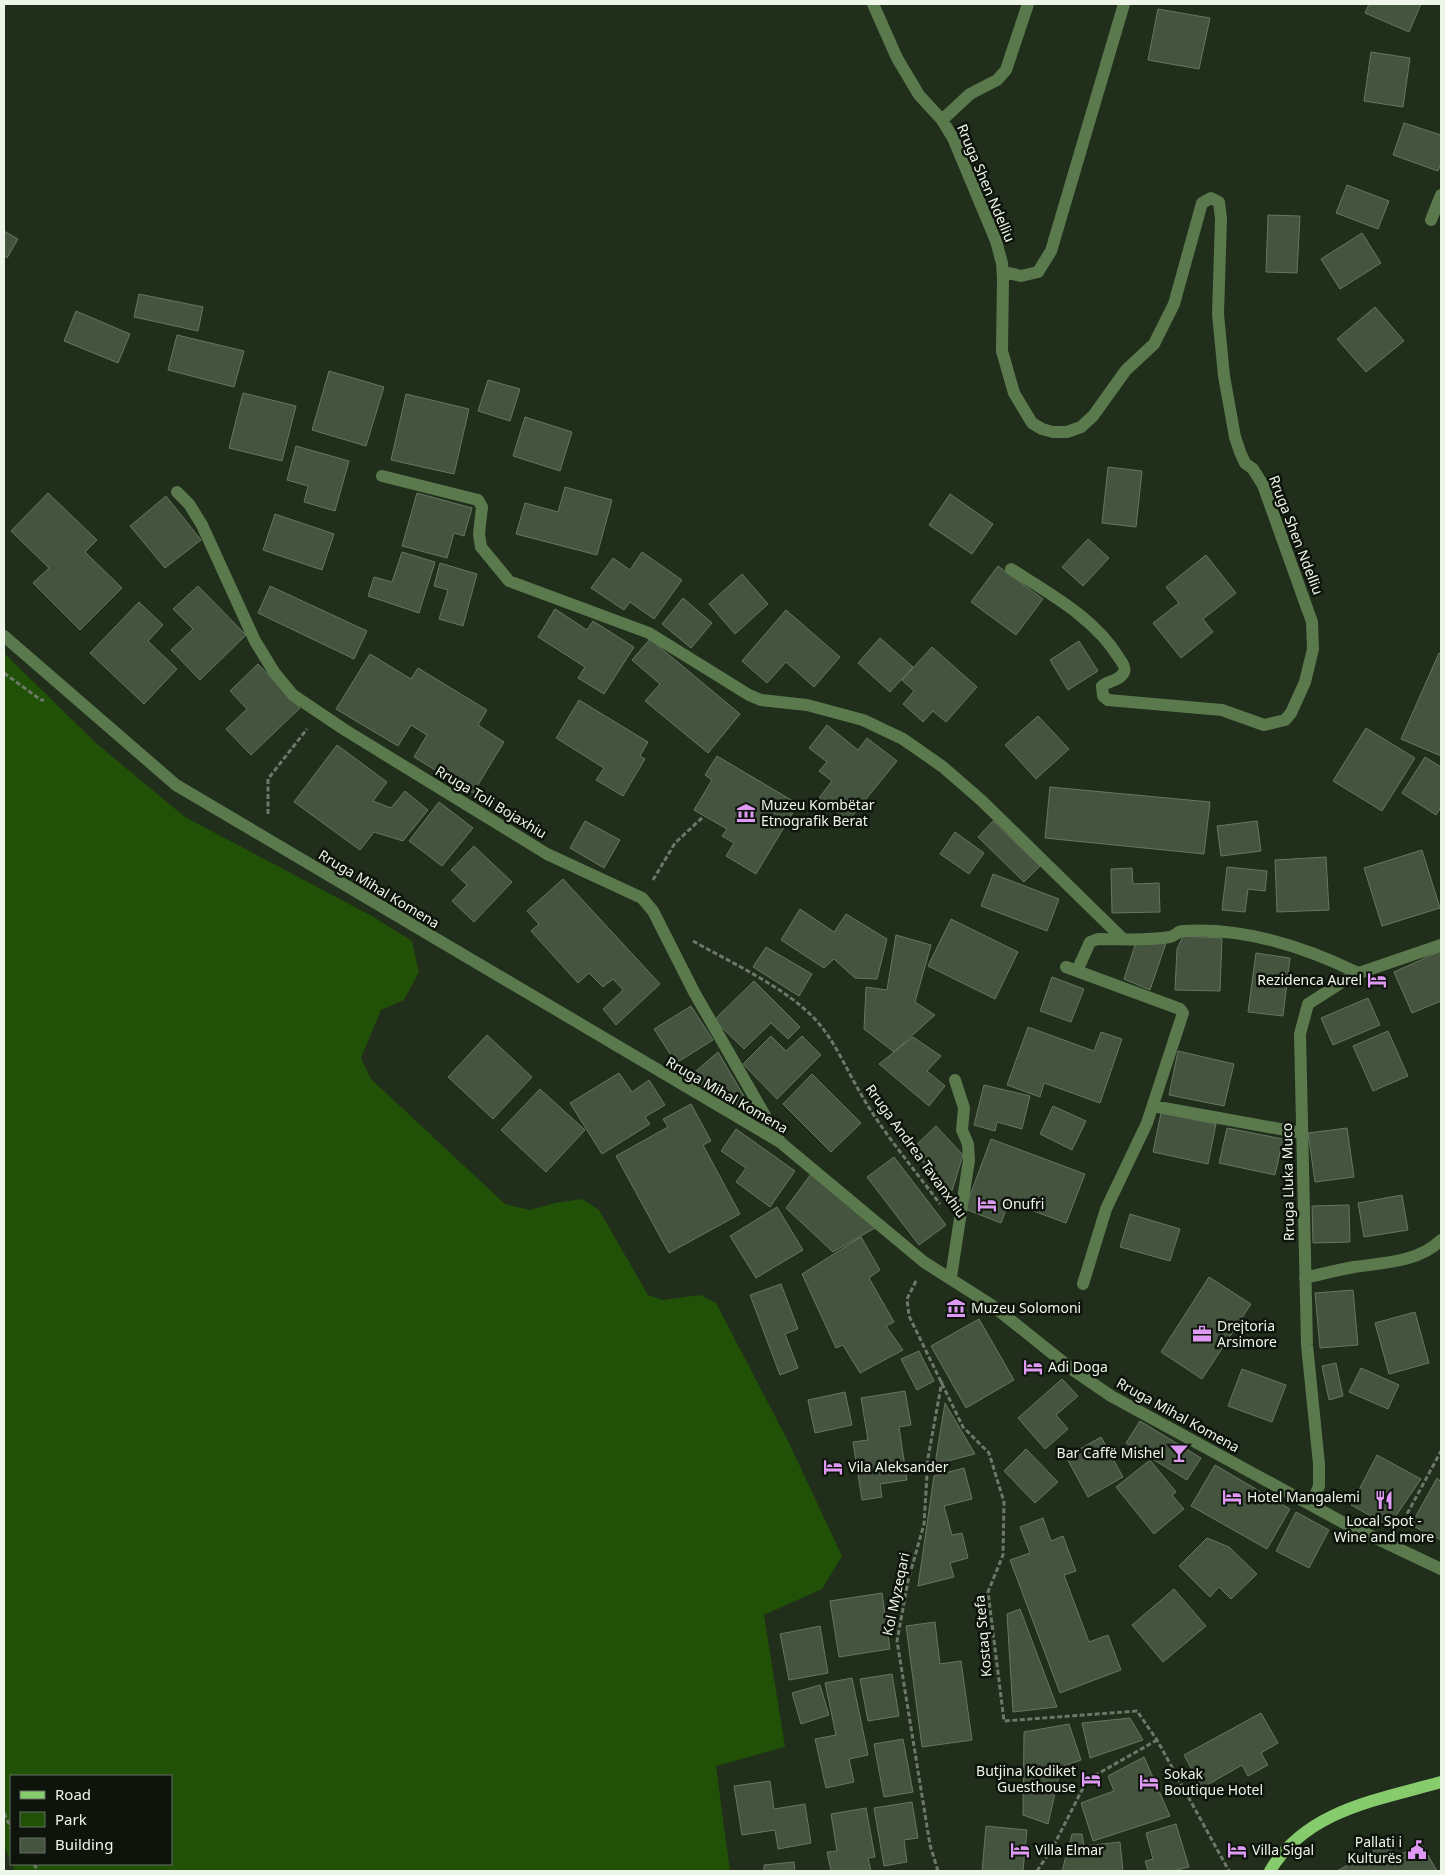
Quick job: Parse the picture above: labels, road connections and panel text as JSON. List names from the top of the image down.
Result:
{
  "streets": {
    "street": [
      "Rruga Shen Ndelliu",
      "Rruga Toli Bojaxhiu",
      "Rruga Mihal Komena",
      "Rruga Lluka Muco"
    ],
    "path": ["Rruga Andrea Tavanxhiu", "Kol Myzeqari", "Kostaq Stefa"]
  },
  "crossings": [
    ["Rruga Mihal Komena", "Rruga Lluka Muco"],
    ["Rruga Mihal Komena", "Kostaq Stefa"],
    ["Kol Myzeqari", "Kostaq Stefa"]
  ],
  "places": {
    "museum": ["Muzeu Kombëtar Etnografik Berat", "Muzeu Solomoni"],
    "hotel": [
      "Rezidenca Aurel",
      "Onufri",
      "Adi Doga",
      "Vila Aleksander",
      "Hotel Mangalemi",
      "Butjina Kodiket Guesthouse",
      "Sokak Boutique Hotel",
      "Villa Elmar",
      "Villa Sigal"
    ],
    "office": ["Drejtoria Arsimore"],
    "bar": ["Bar Caffë Mishel"],
    "restaurant": ["Local Spot - Wine and more"],
    "public building": ["Pallati i Kulturës"]
  },
  "legend": ["Road", "Park", "Building"]
}
